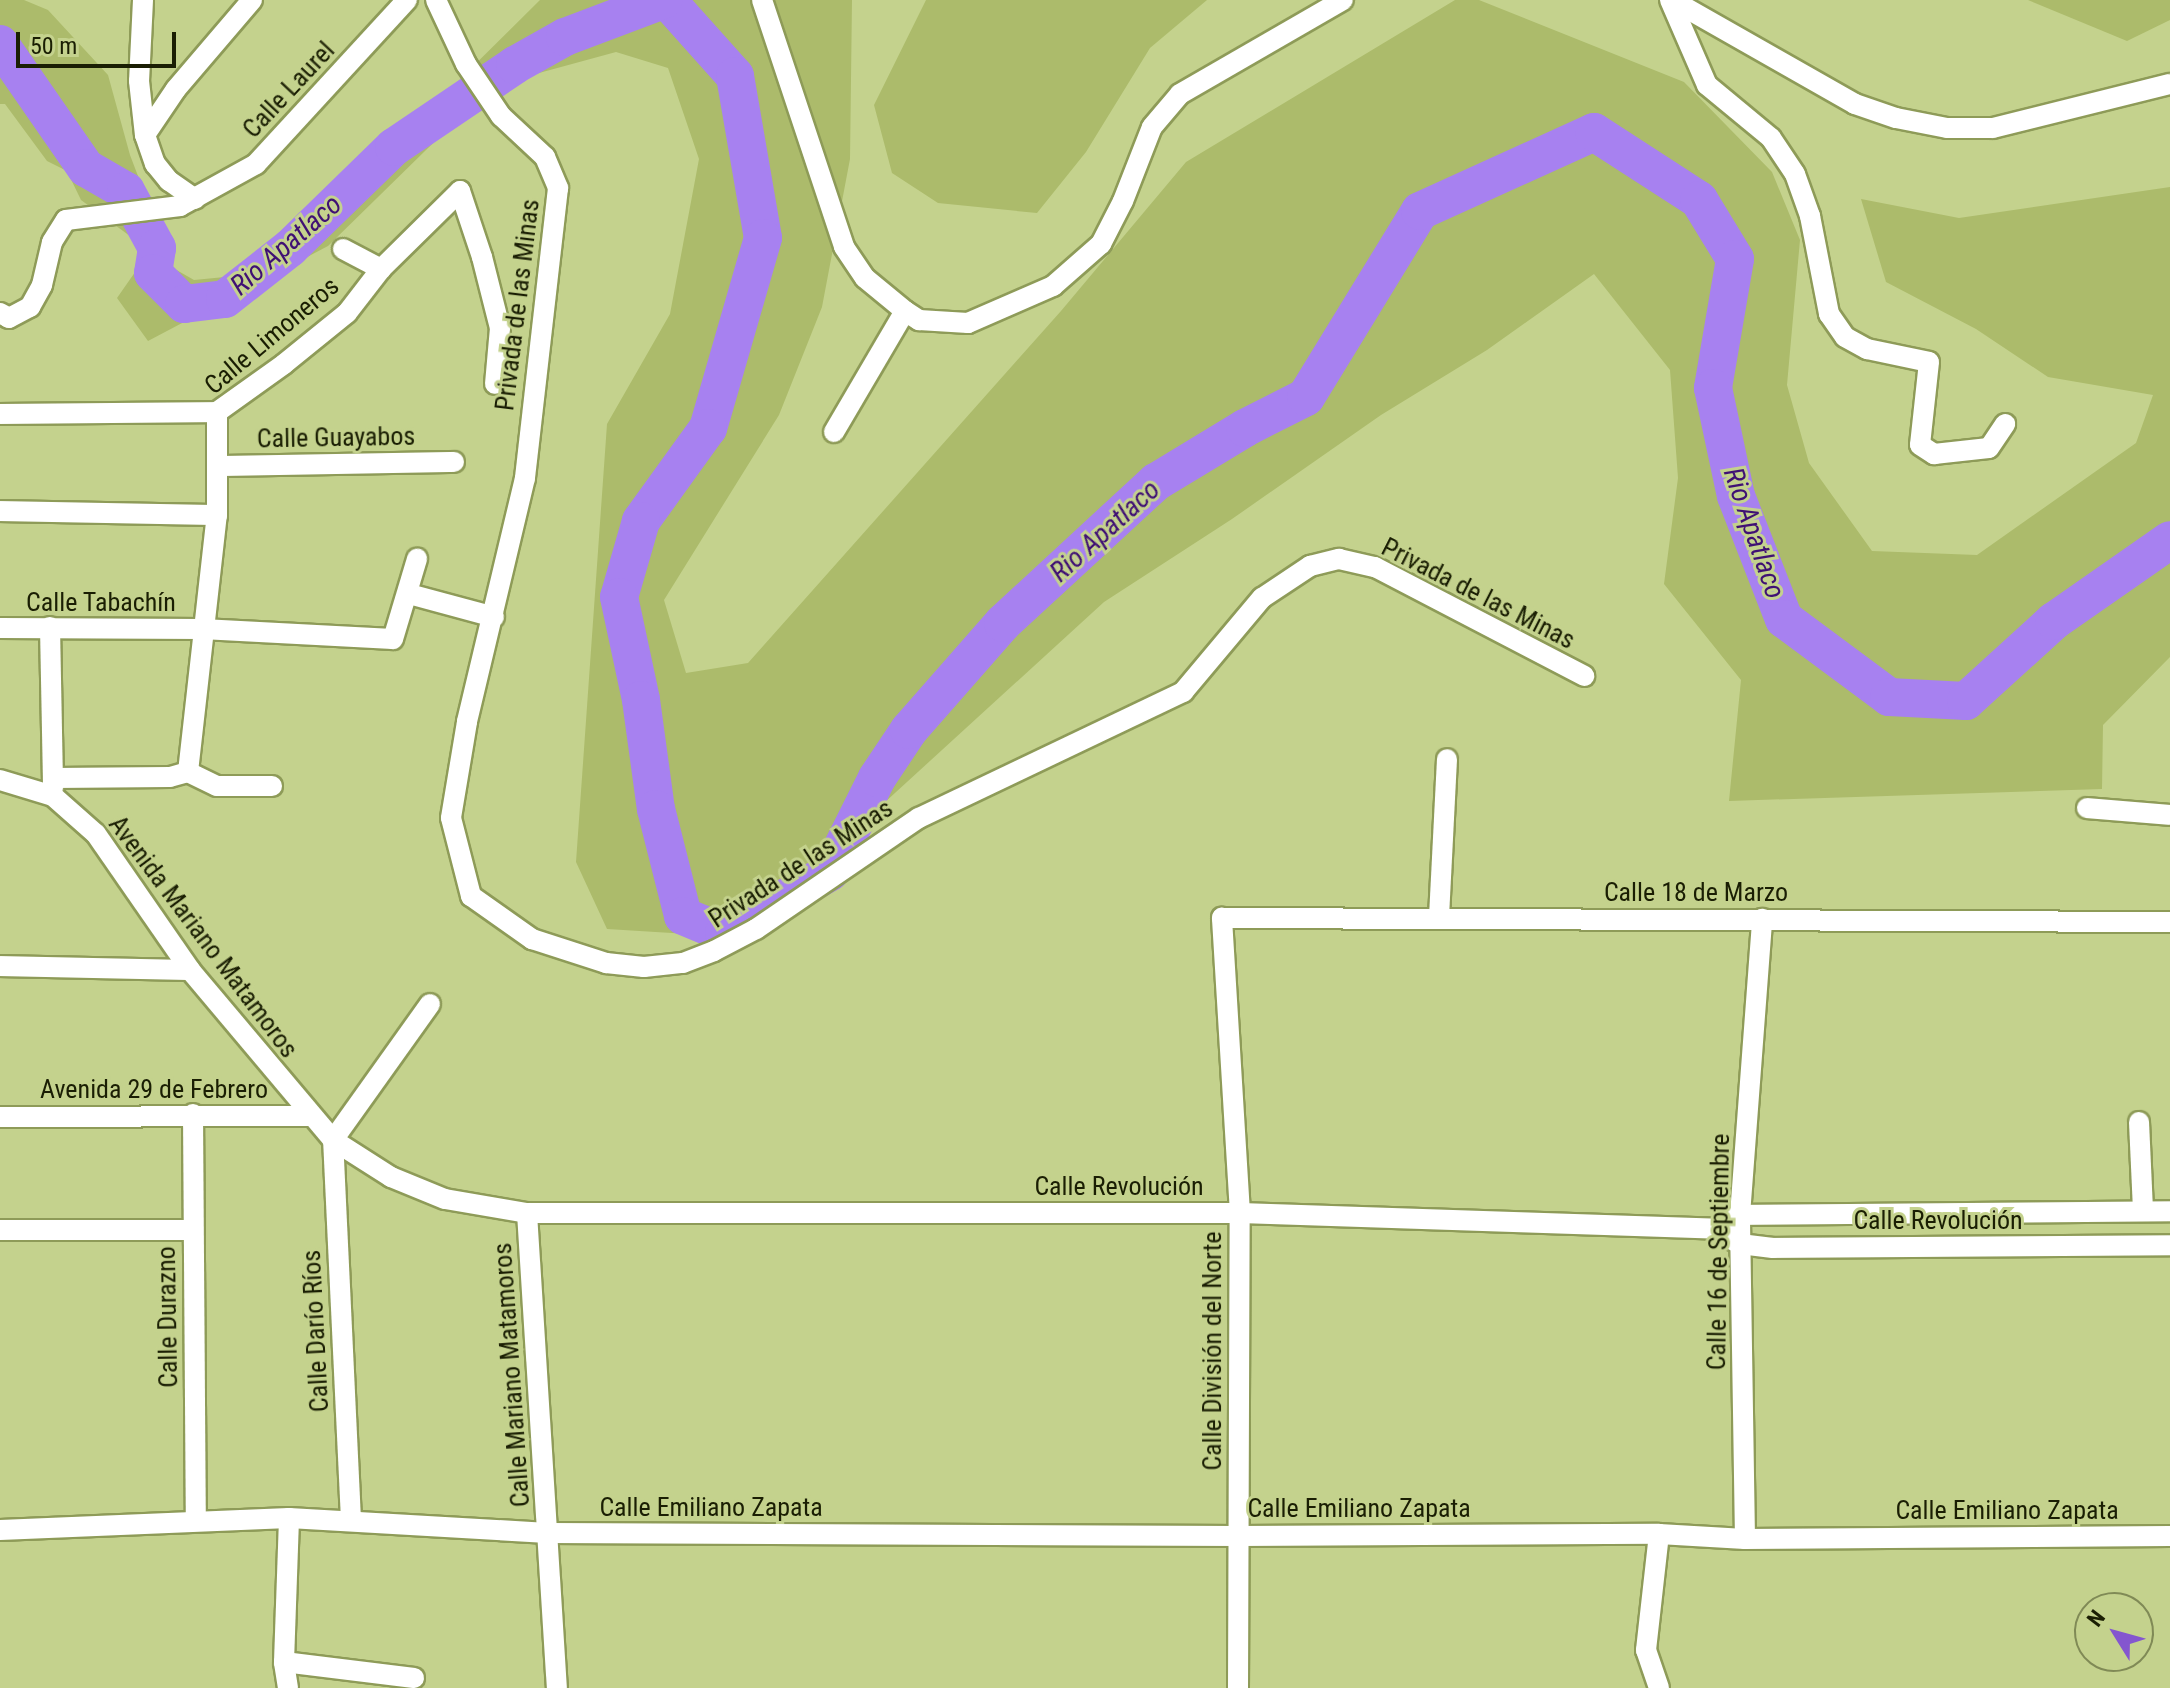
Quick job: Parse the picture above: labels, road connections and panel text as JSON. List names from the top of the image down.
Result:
{
  "streets": {
    "street": [
      "Calle Laurel",
      "Privada de las Minas",
      "Calle Limoneros",
      "Calle Guayabos",
      "Calle Tabachín",
      "Calle 18 de Marzo",
      "Avenida Mariano Matamoros",
      "Avenida 29 de Febrero",
      "Calle Revolución",
      "Calle 16 de Septiembre",
      "Calle Durazno",
      "Calle Darío Ríos",
      "Calle División del Norte",
      "Calle Mariano Matamoros",
      "Calle Emiliano Zapata"
    ]
  },
  "crossings": [
    ["Calle Limoneros", "Calle Guayabos"],
    ["Calle Limoneros", "Calle Tabachín"],
    ["Calle 18 de Marzo", "Calle 16 de Septiembre"],
    ["Calle 18 de Marzo", "Calle División del Norte"],
    ["Avenida Mariano Matamoros", "Avenida 29 de Febrero"],
    ["Avenida Mariano Matamoros", "Calle Revolución"],
    ["Avenida Mariano Matamoros", "Calle Darío Ríos"],
    ["Avenida Mariano Matamoros", "Calle Mariano Matamoros"],
    ["Avenida 29 de Febrero", "Calle Durazno"],
    ["Calle Revolución", "Calle 16 de Septiembre"],
    ["Calle Revolución", "Calle División del Norte"],
    ["Calle Revolución", "Calle Mariano Matamoros"],
    ["Calle 16 de Septiembre", "Calle Emiliano Zapata"],
    ["Calle División del Norte", "Calle Emiliano Zapata"],
    ["Calle Mariano Matamoros", "Calle Emiliano Zapata"]
  ],
  "water": ["Rio Apatlaco"],
  "scale_bar": "50 m",
  "north": "top left"
}
